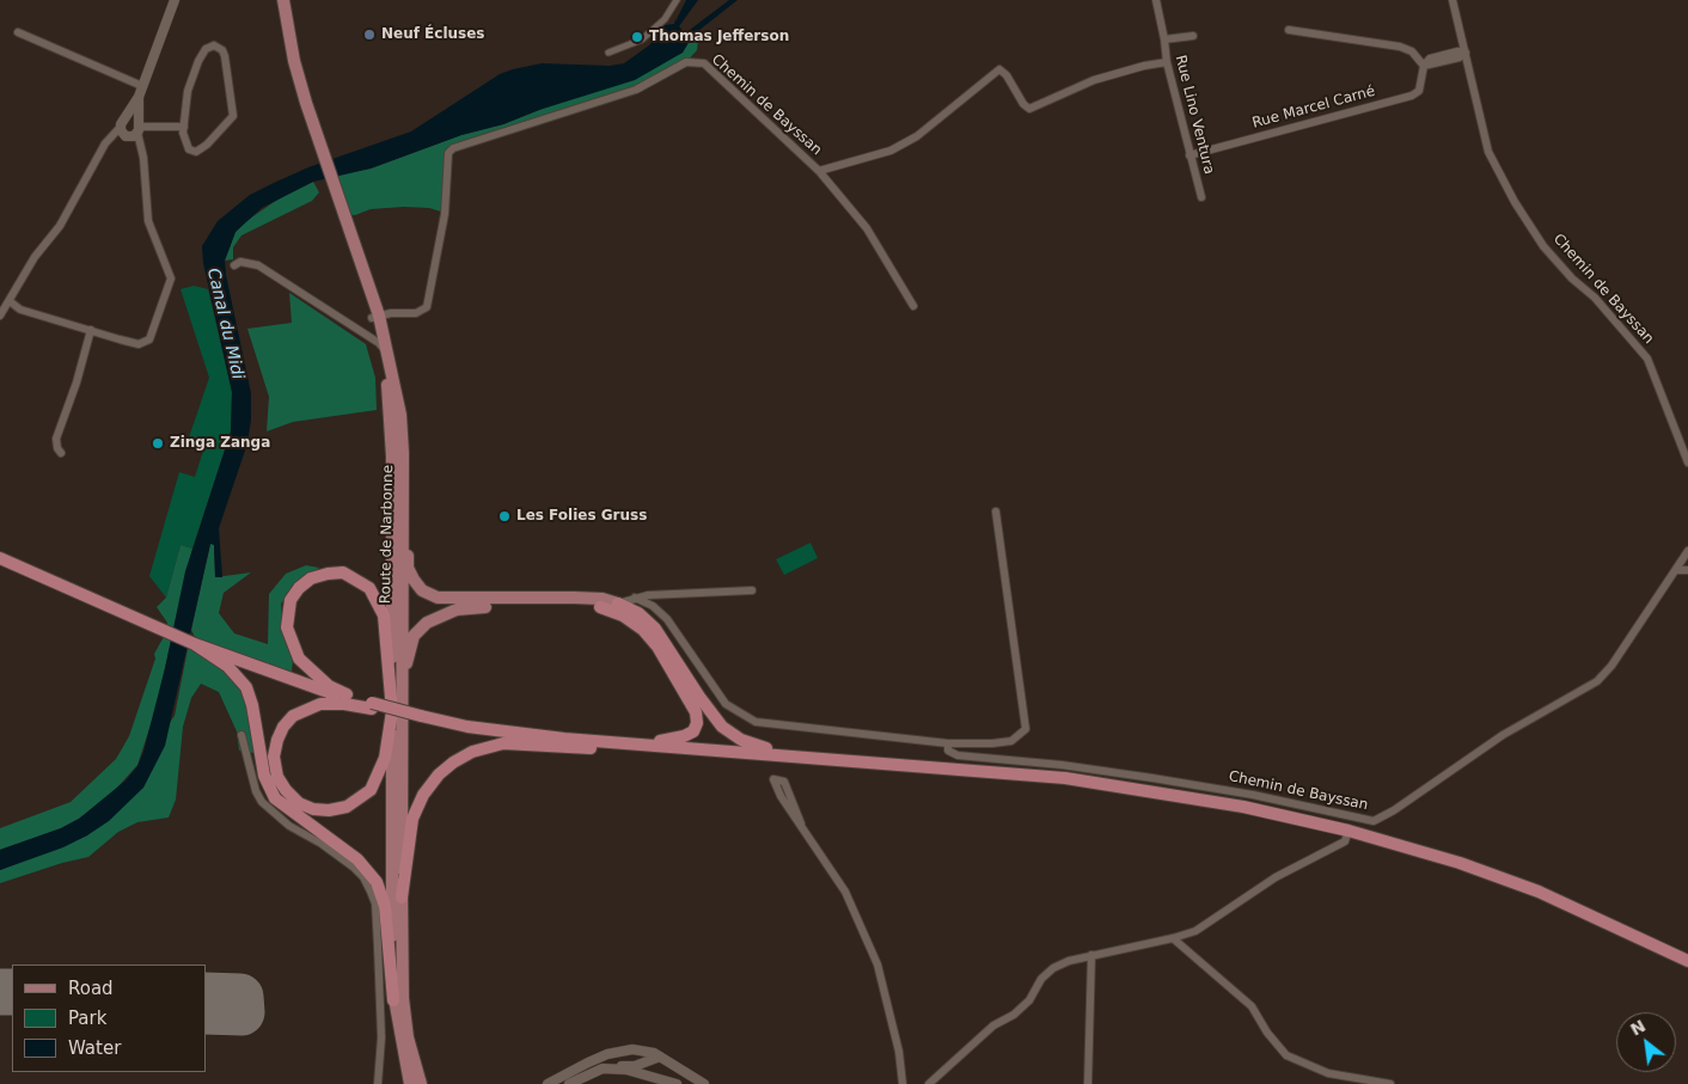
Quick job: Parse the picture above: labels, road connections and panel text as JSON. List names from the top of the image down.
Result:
{
  "streets": {
    "main road": ["Route de Narbonne"],
    "street": ["Chemin de Bayssan", "Rue Marcel Carné", "Rue Lino Ventura"]
  },
  "crossings": [
    ["Chemin de Bayssan", "Rue Lino Ventura"],
    ["Chemin de Bayssan", "Route de Narbonne"],
    ["Rue Marcel Carné", "Rue Lino Ventura"]
  ],
  "water": ["Canal du Midi"],
  "places": [
    "Neuf Écluses",
    "Thomas Jefferson",
    "Zinga Zanga",
    "Les Folies Gruss"
  ],
  "legend": ["Road", "Park", "Water"],
  "north": "top left"
}
